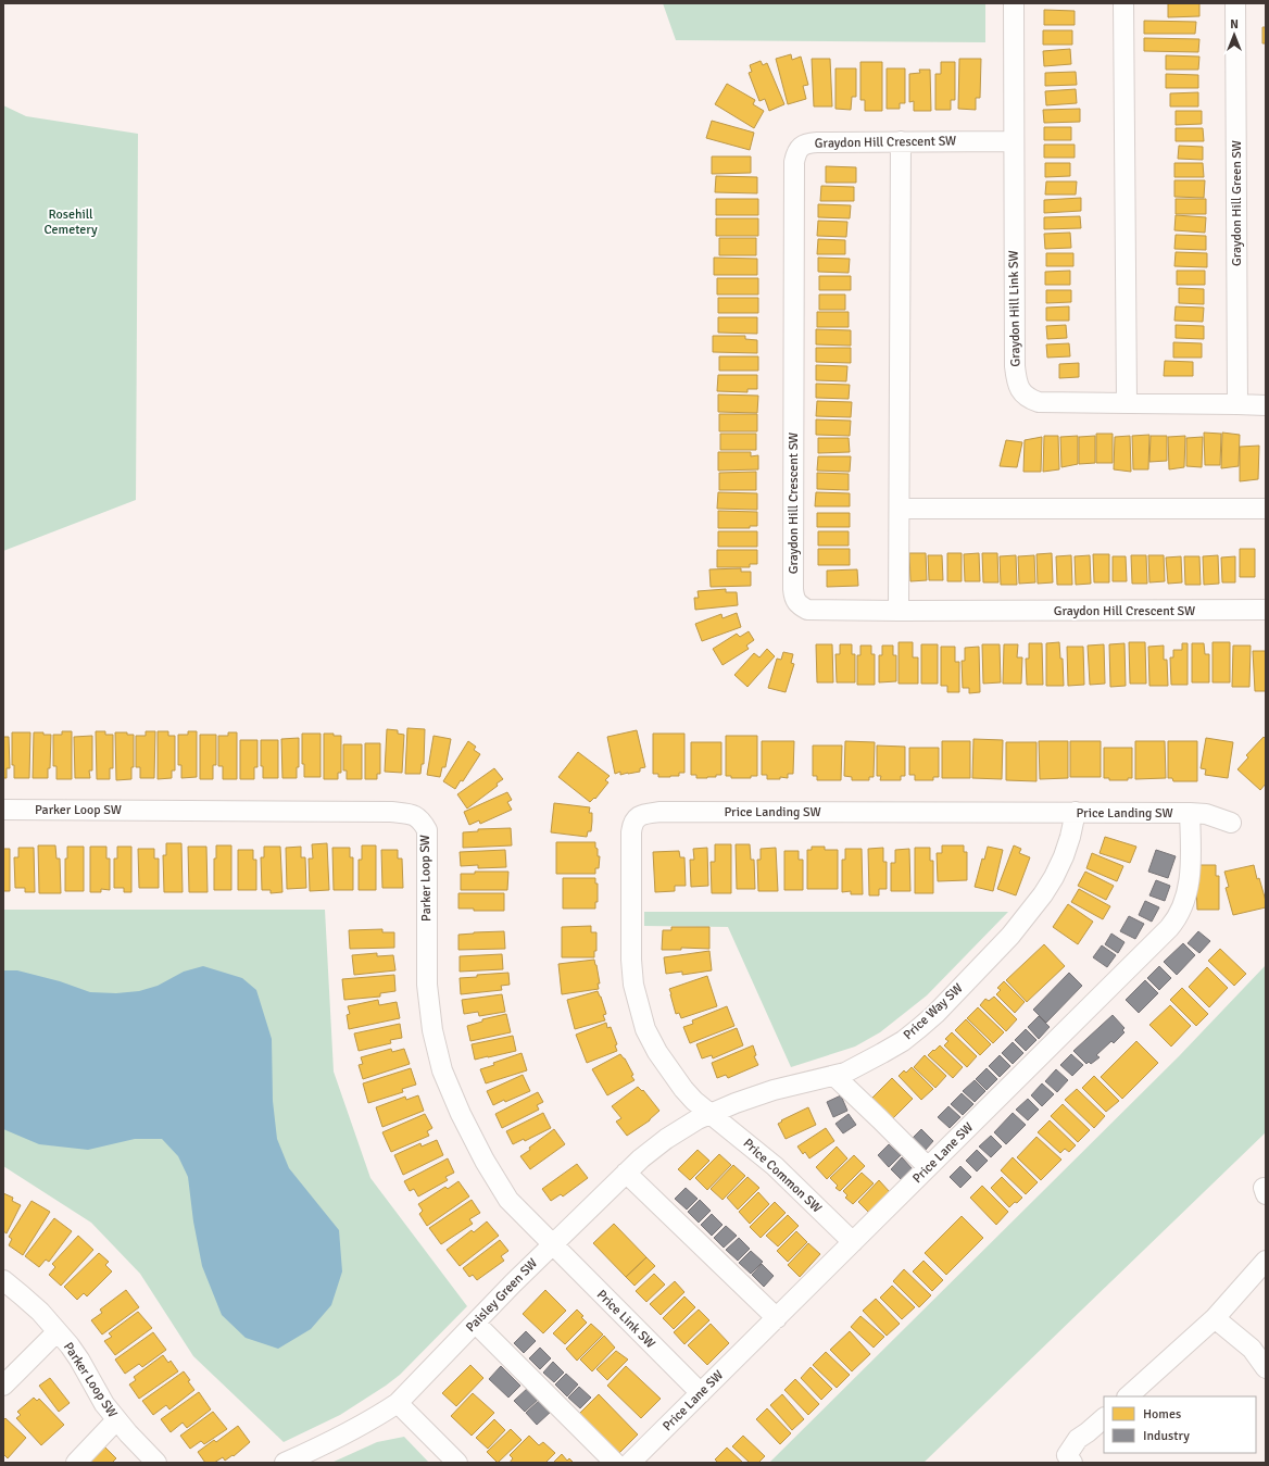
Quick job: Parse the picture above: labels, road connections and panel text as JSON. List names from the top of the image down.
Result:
{
  "streets": {
    "street": [
      "Graydon Hill Crescent SW",
      "Graydon Hill Green SW",
      "Graydon Hill Link SW",
      "Parker Loop SW",
      "Price Landing SW",
      "Price Way SW",
      "Price Lane SW",
      "Price Common SW",
      "Paisley Green SW",
      "Price Link SW"
    ]
  },
  "crossings": [
    ["Graydon Hill Crescent SW", "Graydon Hill Link SW"],
    ["Graydon Hill Green SW", "Graydon Hill Link SW"],
    ["Parker Loop SW", "Paisley Green SW"],
    ["Parker Loop SW", "Price Link SW"],
    ["Price Landing SW", "Price Way SW"],
    ["Price Landing SW", "Price Lane SW"],
    ["Price Landing SW", "Price Common SW"],
    ["Price Landing SW", "Paisley Green SW"],
    ["Price Way SW", "Price Common SW"],
    ["Price Way SW", "Paisley Green SW"],
    ["Price Lane SW", "Price Common SW"],
    ["Price Lane SW", "Price Link SW"],
    ["Price Common SW", "Paisley Green SW"],
    ["Paisley Green SW", "Price Link SW"]
  ],
  "parks": ["Rosehill Cemetery"],
  "legend": ["Homes", "Industry"],
  "north": "top"
}
